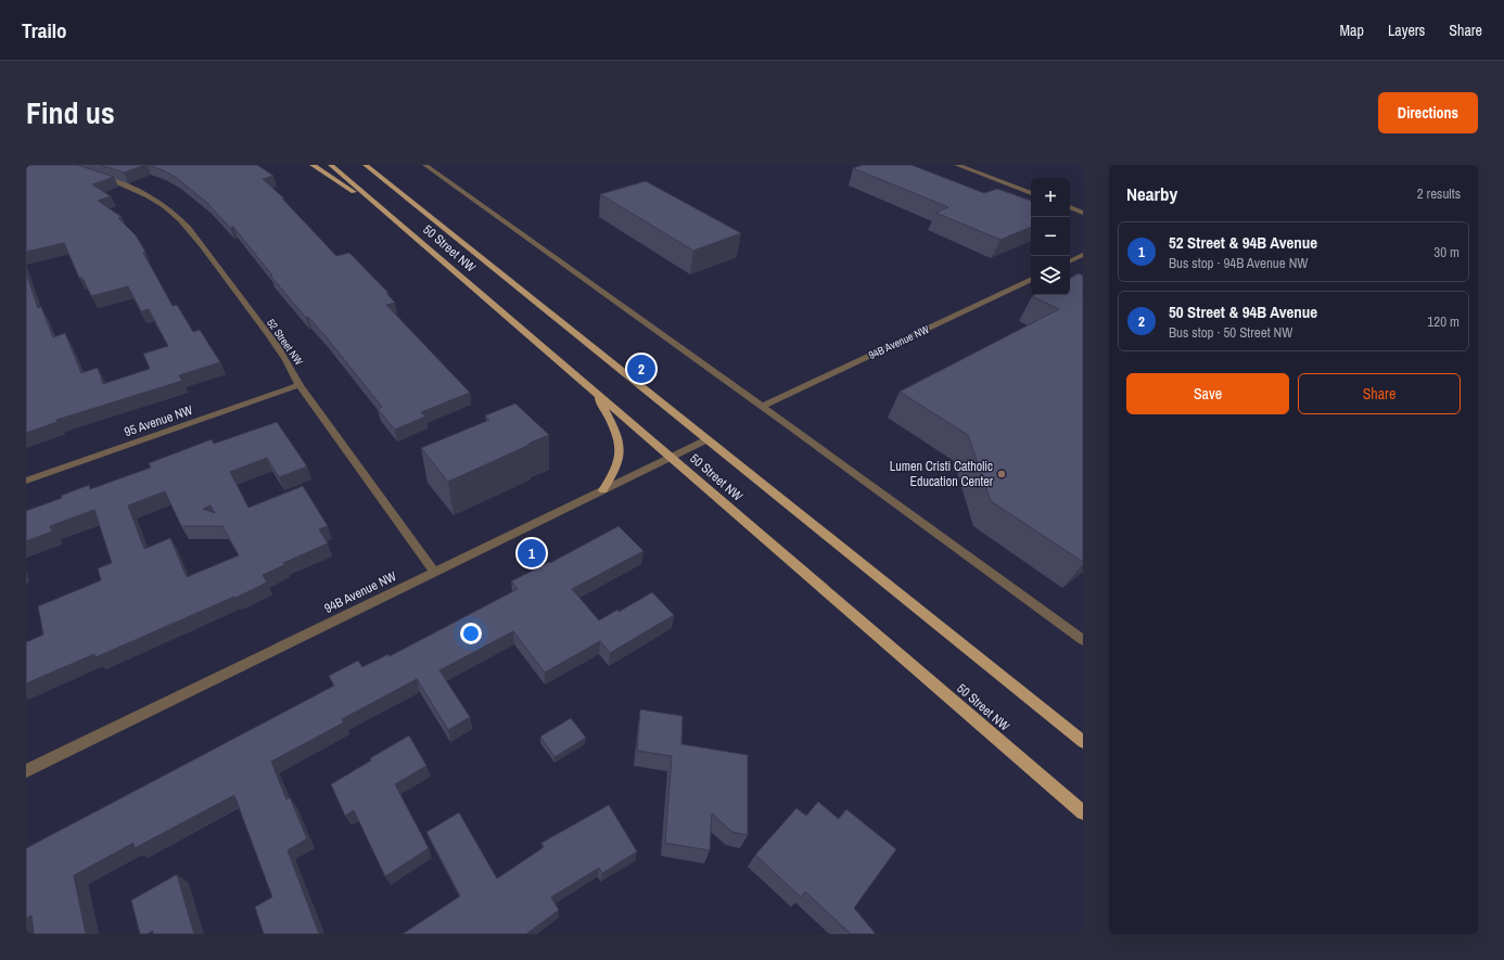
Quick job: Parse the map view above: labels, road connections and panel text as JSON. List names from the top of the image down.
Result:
{
  "streets": {
    "main road": ["50 Street NW"],
    "street": ["52 Street NW", "94B Avenue NW", "95 Avenue NW"]
  },
  "crossings": [
    ["50 Street NW", "94B Avenue NW"],
    ["52 Street NW", "94B Avenue NW"],
    ["52 Street NW", "95 Avenue NW"]
  ],
  "places": ["Lumen Cristi Catholic Education Center"],
  "page": {
    "header": "Trailo",
    "nav": ["Map", "Layers", "Share"],
    "title": "Find us",
    "buttons": [
      "Directions",
      ["Save", "Share"]
    ],
    "heading": ["Nearby", "2 results"],
    "map_buttons": ["+", "−"],
    "list": [
      {
        "mark": "1",
        "name": "52 Street & 94B Avenue",
        "note": "Bus stop · 94B Avenue NW",
        "value": "30 m"
      },
      {
        "mark": "2",
        "name": "50 Street & 94B Avenue",
        "note": "Bus stop · 50 Street NW",
        "value": "120 m"
      }
    ],
    "pins": ["2", "1"]
  }
}
